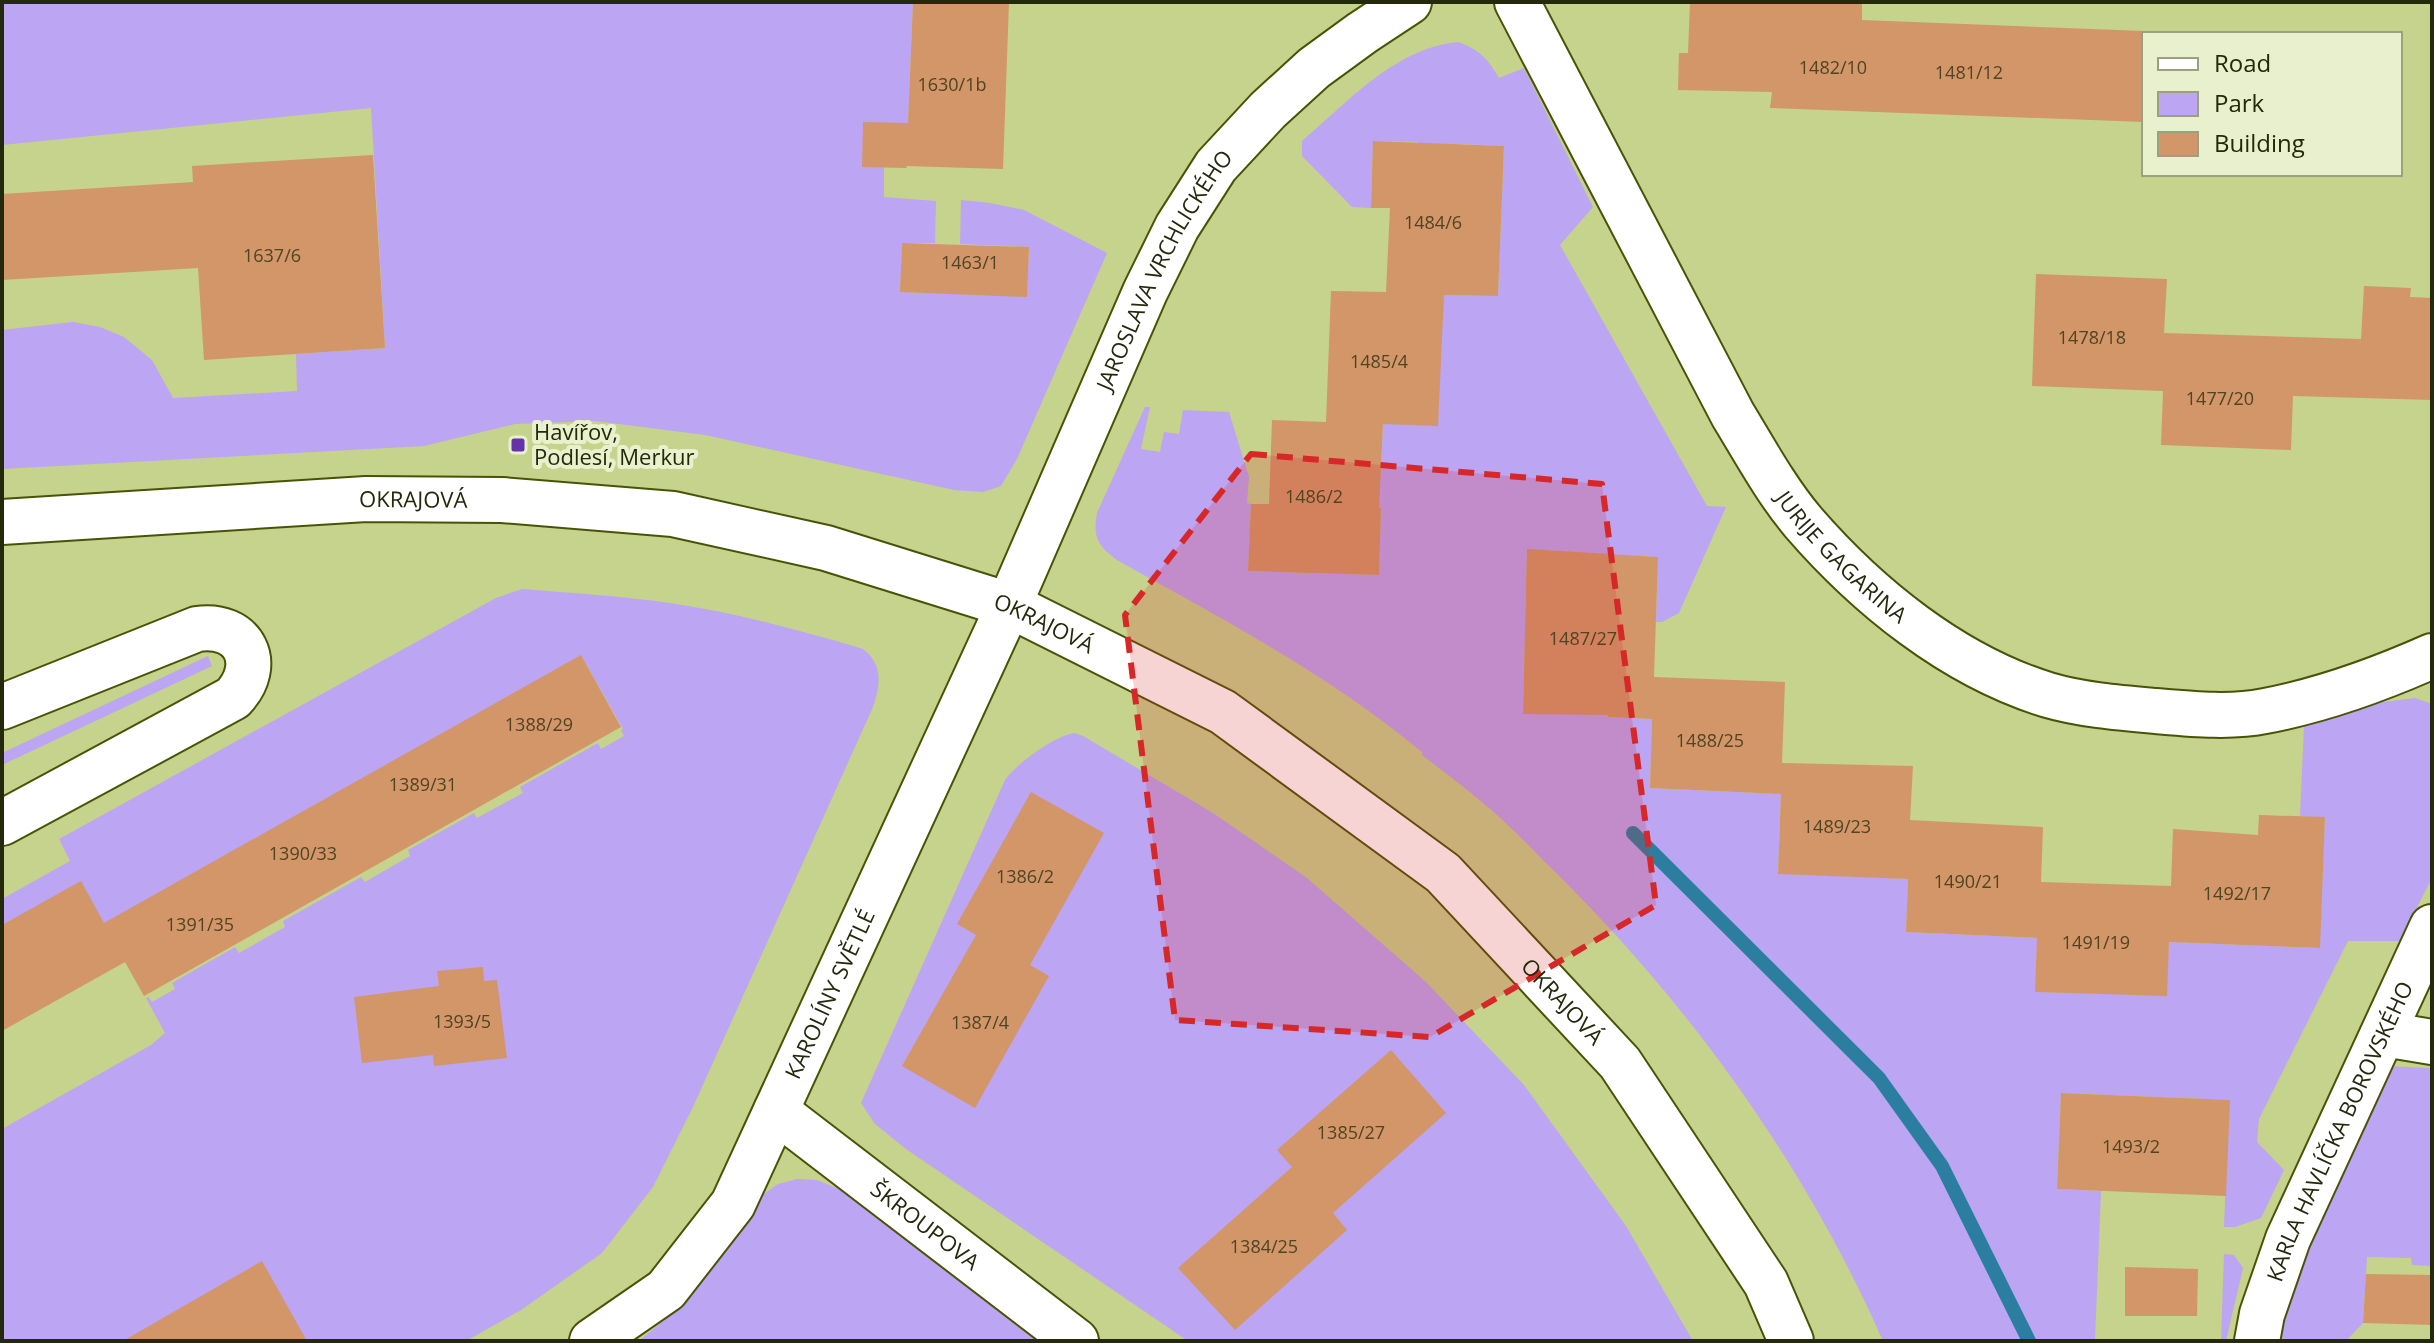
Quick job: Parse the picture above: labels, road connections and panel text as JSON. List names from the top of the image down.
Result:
{
  "streets": {
    "street": [
      "JAROSLAVA VRCHLICKÉHO",
      "OKRAJOVÁ",
      "JURIJE GAGARINA",
      "KAROLÍNY SVĚTLÉ",
      "KARLA HAVLÍČKA BOROVSKÉHO",
      "ŠKROUPOVA"
    ]
  },
  "crossings": [
    ["JAROSLAVA VRCHLICKÉHO", "OKRAJOVÁ"],
    ["JAROSLAVA VRCHLICKÉHO", "KAROLÍNY SVĚTLÉ"],
    ["OKRAJOVÁ", "KAROLÍNY SVĚTLÉ"],
    ["KAROLÍNY SVĚTLÉ", "ŠKROUPOVA"]
  ],
  "places": {
    "transit": ["Havířov, Podlesí, Merkur"]
  },
  "house_numbers": [
    "1482/10",
    "1481/12",
    "1630/1b",
    "1484/6",
    "1637/6",
    "1463/1",
    "1478/18",
    "1485/4",
    "1477/20",
    "1486/2",
    "1487/27",
    "1388/29",
    "1488/25",
    "1389/31",
    "1489/23",
    "1390/33",
    "1386/2",
    "1490/21",
    "1492/17",
    "1391/35",
    "1491/19",
    "1393/5",
    "1387/4",
    "1385/27",
    "1493/2",
    "1384/25"
  ],
  "legend": ["Road", "Park", "Building"]
}
